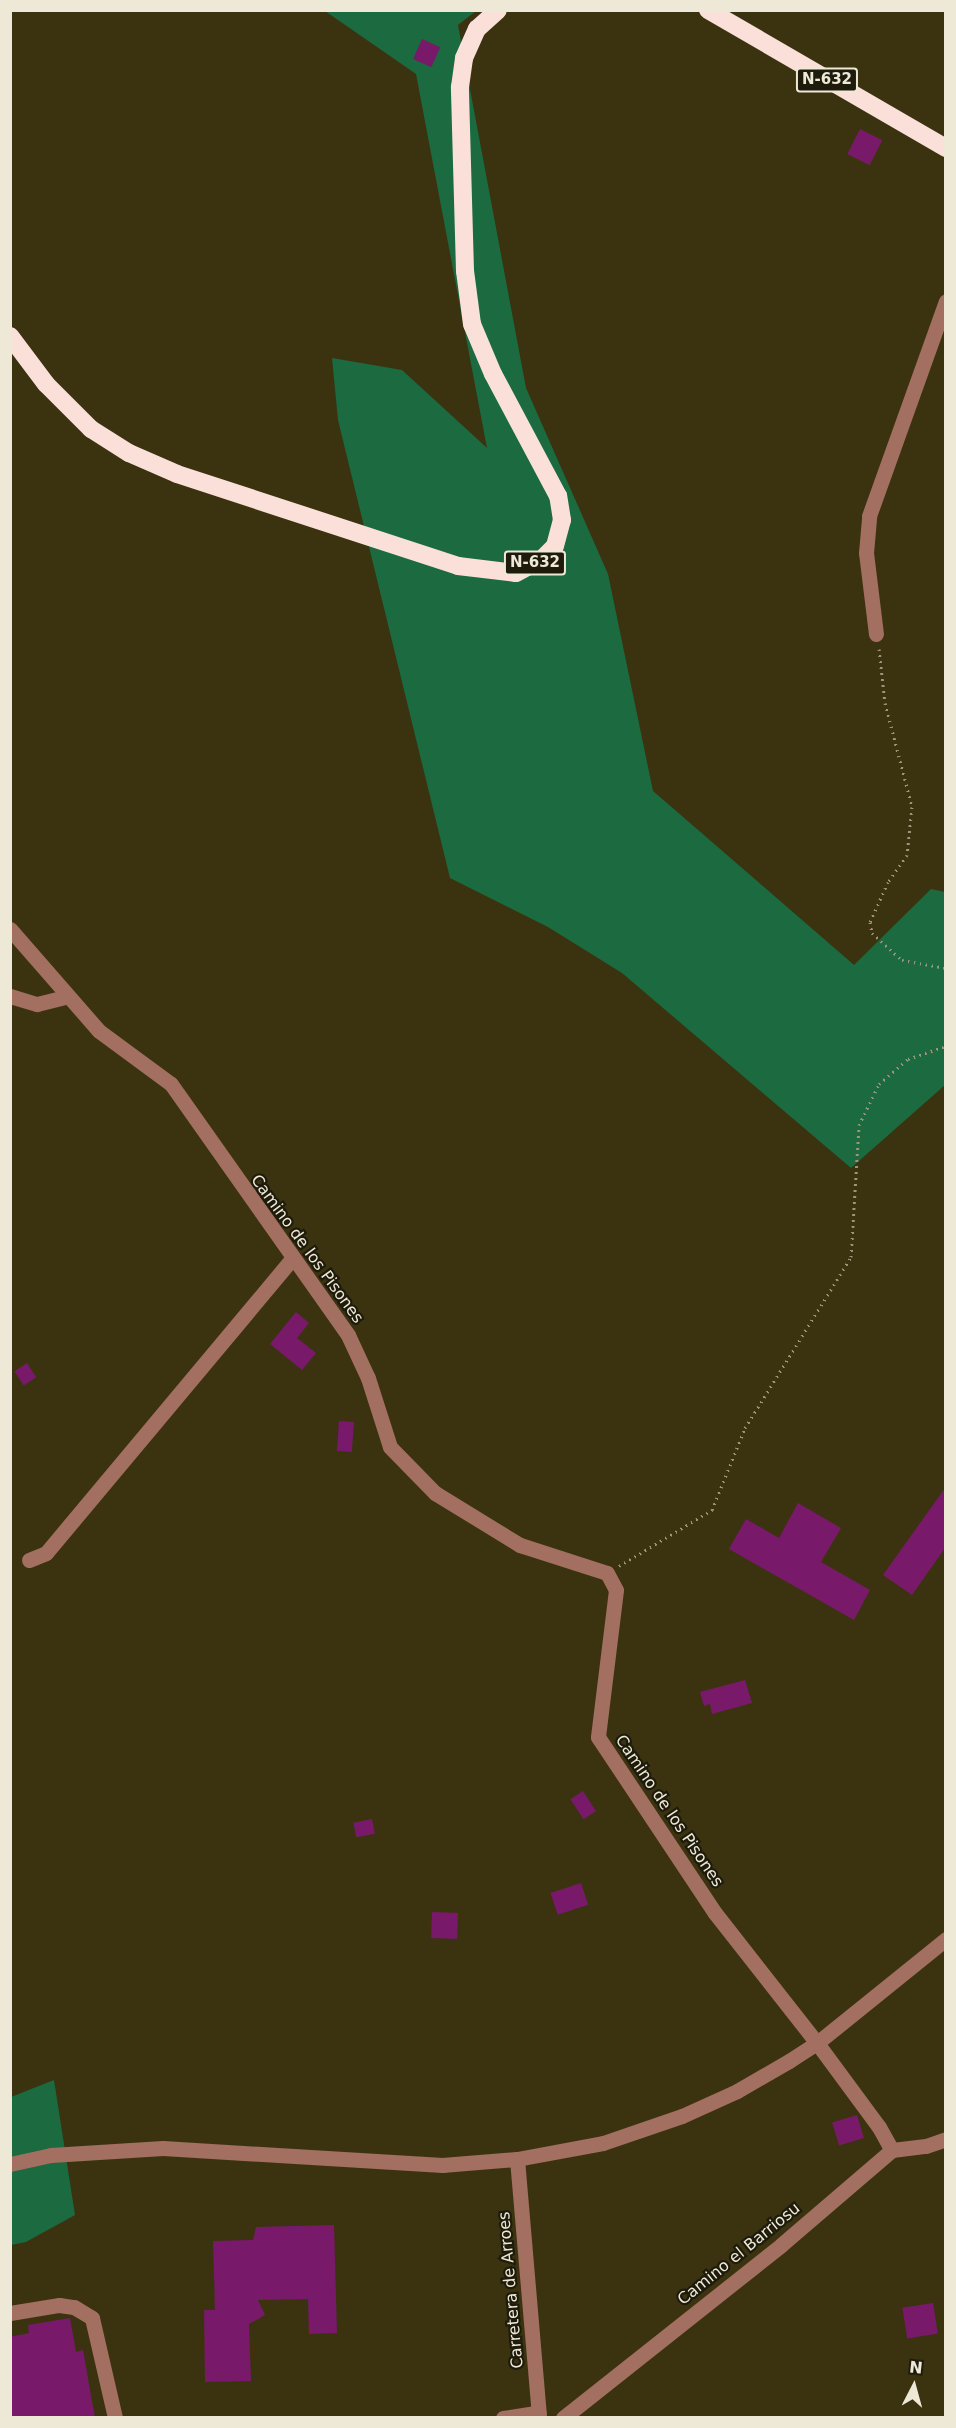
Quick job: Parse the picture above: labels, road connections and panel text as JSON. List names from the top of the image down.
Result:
{
  "streets": {
    "highway": ["N-632"],
    "street": ["Camino de los Pisones", "Camino el Barriosu", "Carretera de Arroes"]
  },
  "crossings": [
    ["Camino de los Pisones", "Camino el Barriosu"]
  ],
  "north": "top"
}
